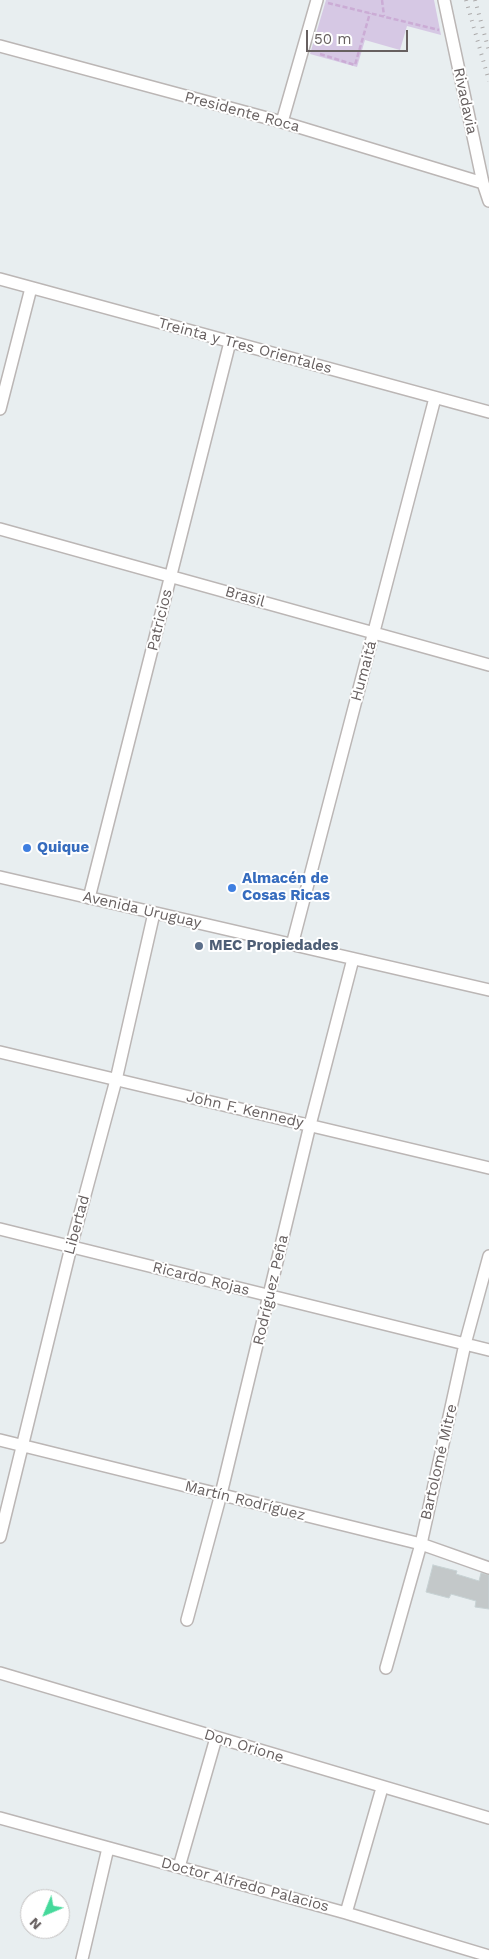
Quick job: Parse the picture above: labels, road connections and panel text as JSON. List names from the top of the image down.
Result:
{
  "streets": {
    "street": [
      "Rivadavia",
      "Presidente Roca",
      "Treinta y Tres Orientales",
      "Brasil",
      "Patricios",
      "Humaitá",
      "Avenida Uruguay",
      "John F. Kennedy",
      "Libertad",
      "Ricardo Rojas",
      "Rodríguez Peña",
      "Bartolomé Mitre",
      "Martín Rodríguez",
      "Don Orione",
      "Doctor Alfredo Palacios"
    ]
  },
  "crossings": [
    ["Rivadavia", "Presidente Roca"],
    ["Treinta y Tres Orientales", "Patricios"],
    ["Treinta y Tres Orientales", "Humaitá"],
    ["Brasil", "Patricios"],
    ["Brasil", "Humaitá"],
    ["Patricios", "Avenida Uruguay"],
    ["Humaitá", "Avenida Uruguay"],
    ["Avenida Uruguay", "Libertad"],
    ["Avenida Uruguay", "Rodríguez Peña"],
    ["John F. Kennedy", "Libertad"],
    ["John F. Kennedy", "Rodríguez Peña"],
    ["Libertad", "Ricardo Rojas"],
    ["Libertad", "Martín Rodríguez"],
    ["Ricardo Rojas", "Rodríguez Peña"],
    ["Ricardo Rojas", "Bartolomé Mitre"],
    ["Rodríguez Peña", "Martín Rodríguez"],
    ["Bartolomé Mitre", "Martín Rodríguez"]
  ],
  "places": ["Quique", "Almacén de Cosas Ricas", "MEC Propiedades"],
  "scale_bar": "50 m",
  "north": "bottom left"
}
